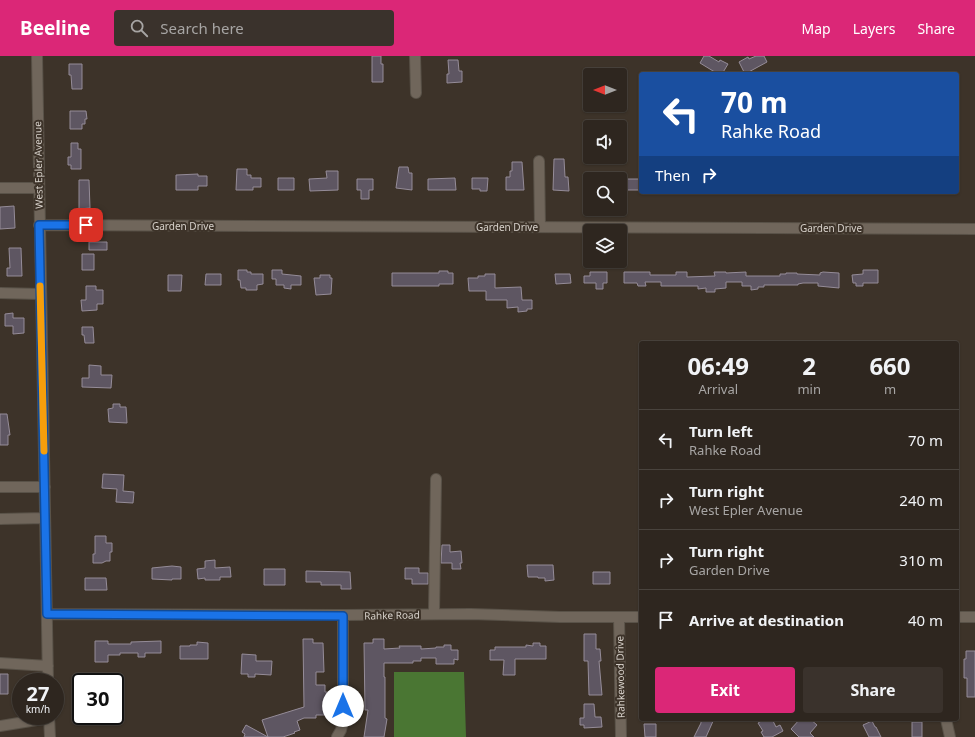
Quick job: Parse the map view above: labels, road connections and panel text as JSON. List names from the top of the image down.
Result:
{
  "streets": {
    "street": [
      "West Epler Avenue",
      "Garden Drive",
      "Rahke Road",
      "Rahkewood Drive"
    ]
  },
  "crossings": [
    ["West Epler Avenue", "Garden Drive"],
    ["West Epler Avenue", "Rahke Road"],
    ["Rahke Road", "Rahkewood Drive"]
  ],
  "north": "left",
  "page": {
    "header": "Beeline",
    "search": "Search here",
    "nav": ["Map", "Layers", "Share"],
    "turn": ["70 m", "Rahke Road"],
    "then": "Then",
    "eta": [
      "06:49",
      "Arrival",
      "2",
      "min",
      "660",
      "m"
    ],
    "list": [
      {
        "name": "Turn left",
        "note": "Rahke Road",
        "value": "70 m"
      },
      {
        "name": "Turn right",
        "note": "West Epler Avenue",
        "value": "240 m"
      },
      {
        "name": "Turn right",
        "note": "Garden Drive",
        "value": "310 m"
      },
      {
        "name": "Arrive at destination",
        "value": "40 m"
      }
    ],
    "buttons": ["Exit", "Share"],
    "speed": "27 km/h",
    "limit": "30"
  }
}
